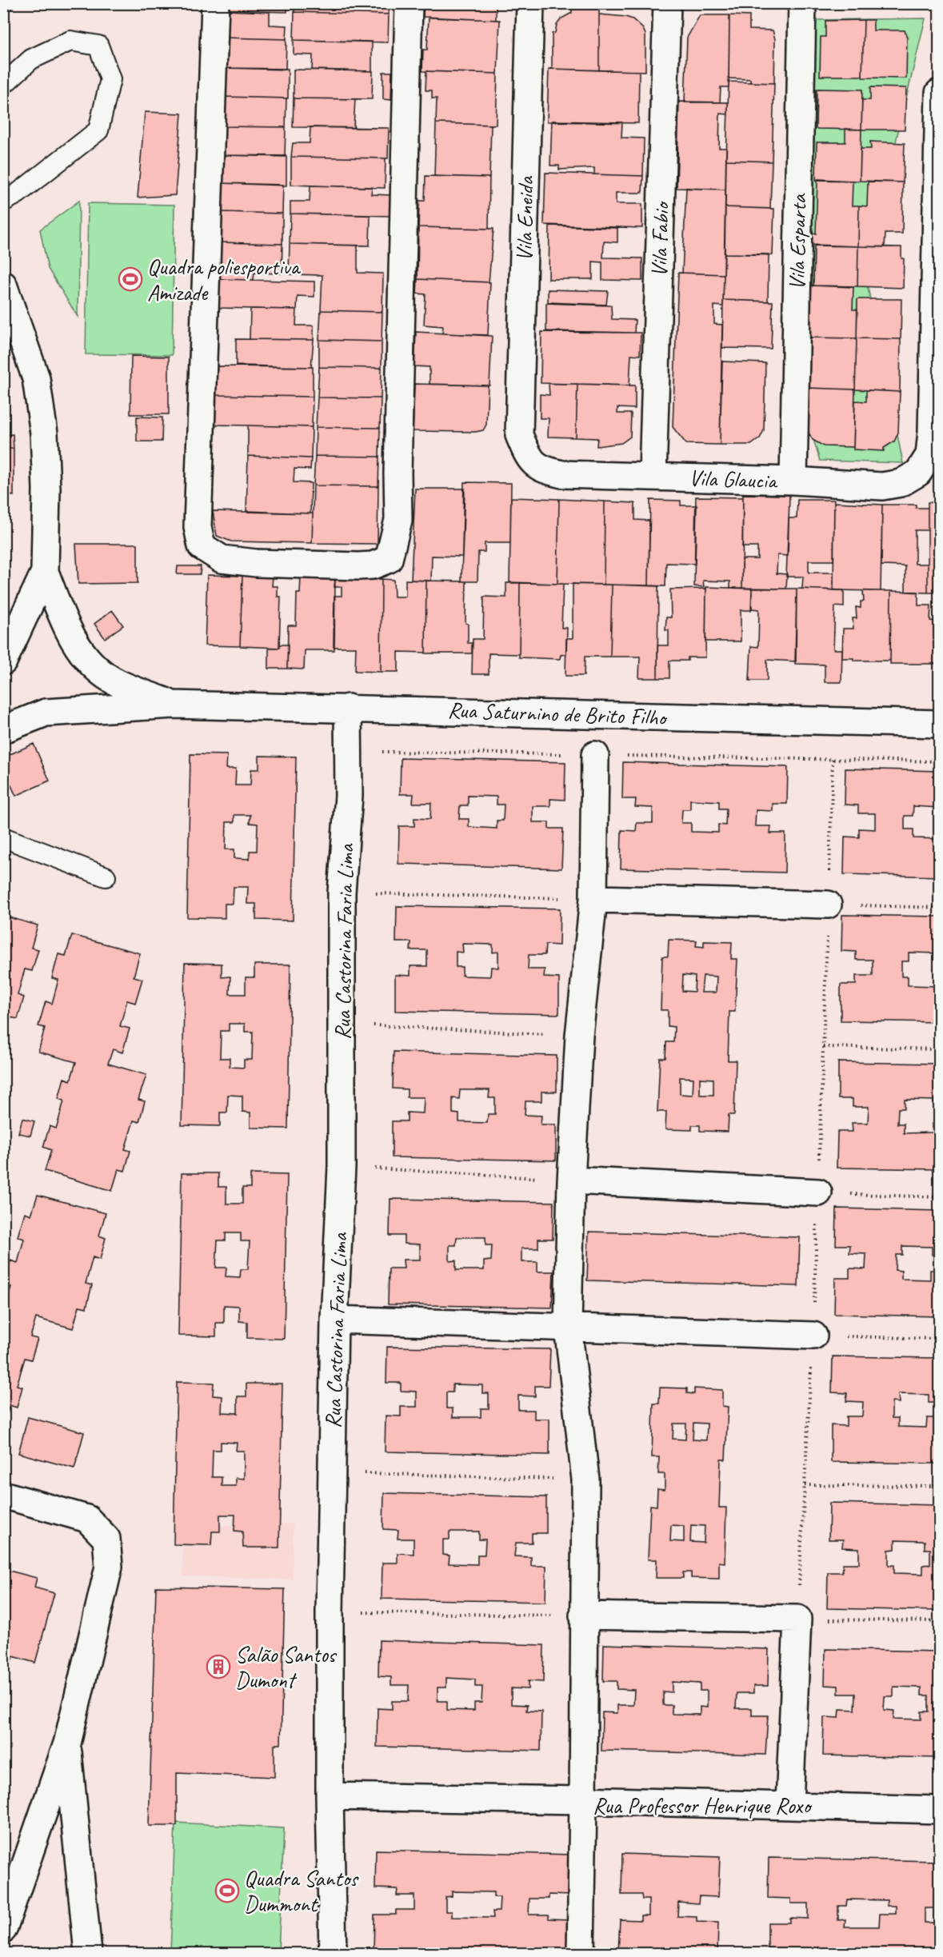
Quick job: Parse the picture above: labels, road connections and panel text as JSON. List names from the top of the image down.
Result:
{
  "streets": {
    "street": [
      "Vila Eneida",
      "Vila Fabio",
      "Vila Esparta",
      "Vila Glaucia",
      "Rua Saturnino de Brito Filho",
      "Rua Castorina Faria Lima",
      "Rua Professor Henrique Roxo"
    ]
  },
  "crossings": [
    ["Vila Eneida", "Vila Glaucia"],
    ["Vila Fabio", "Vila Glaucia"],
    ["Vila Esparta", "Vila Glaucia"],
    ["Rua Saturnino de Brito Filho", "Rua Castorina Faria Lima"]
  ],
  "places": {
    "sports": ["Quadra poliesportiva Amizade", "Quadra Santos Dummont"],
    "building": ["Salão Santos Dumont"]
  }
}
